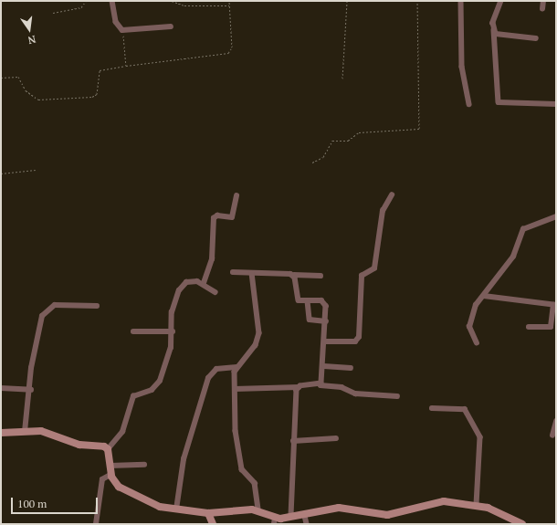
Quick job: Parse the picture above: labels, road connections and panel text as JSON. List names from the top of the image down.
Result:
{
  "scale_bar": "100 m",
  "north": "bottom"
}
